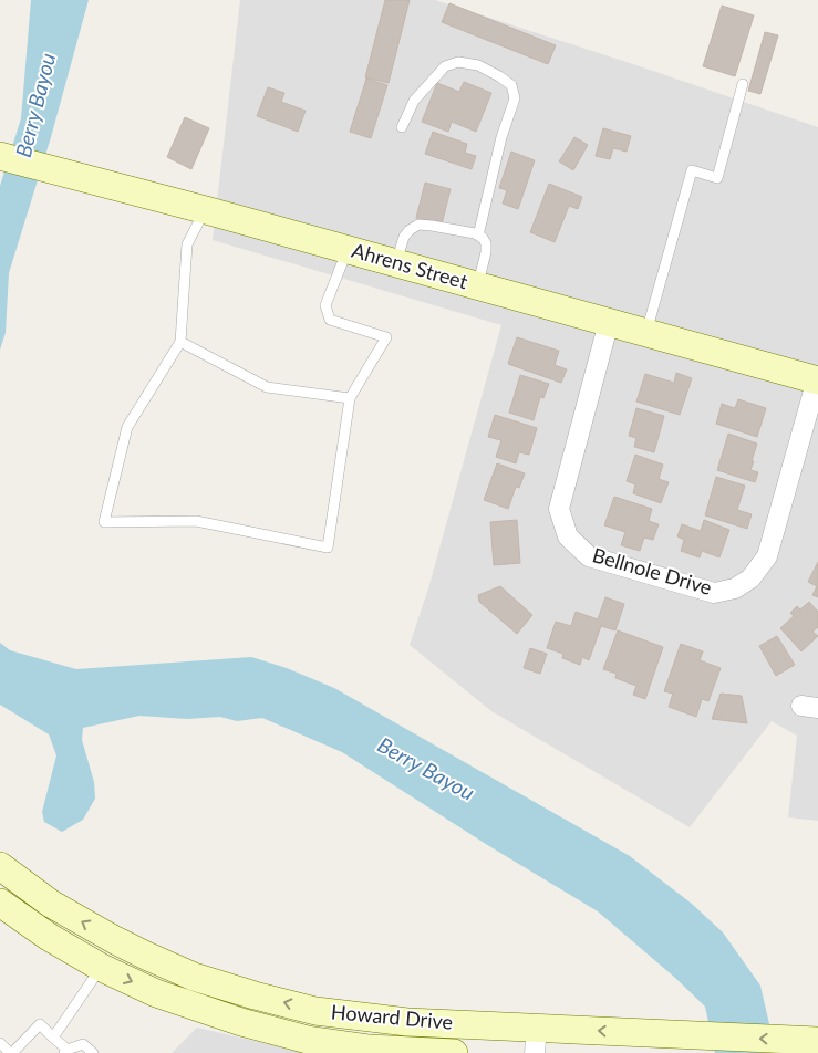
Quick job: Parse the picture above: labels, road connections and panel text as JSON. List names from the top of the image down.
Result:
{
  "streets": {
    "main road": ["Ahrens Street", "Howard Drive"],
    "street": ["Bellnole Drive"]
  },
  "crossings": [
    ["Ahrens Street", "Bellnole Drive"]
  ],
  "water": ["Berry Bayou"]
}
